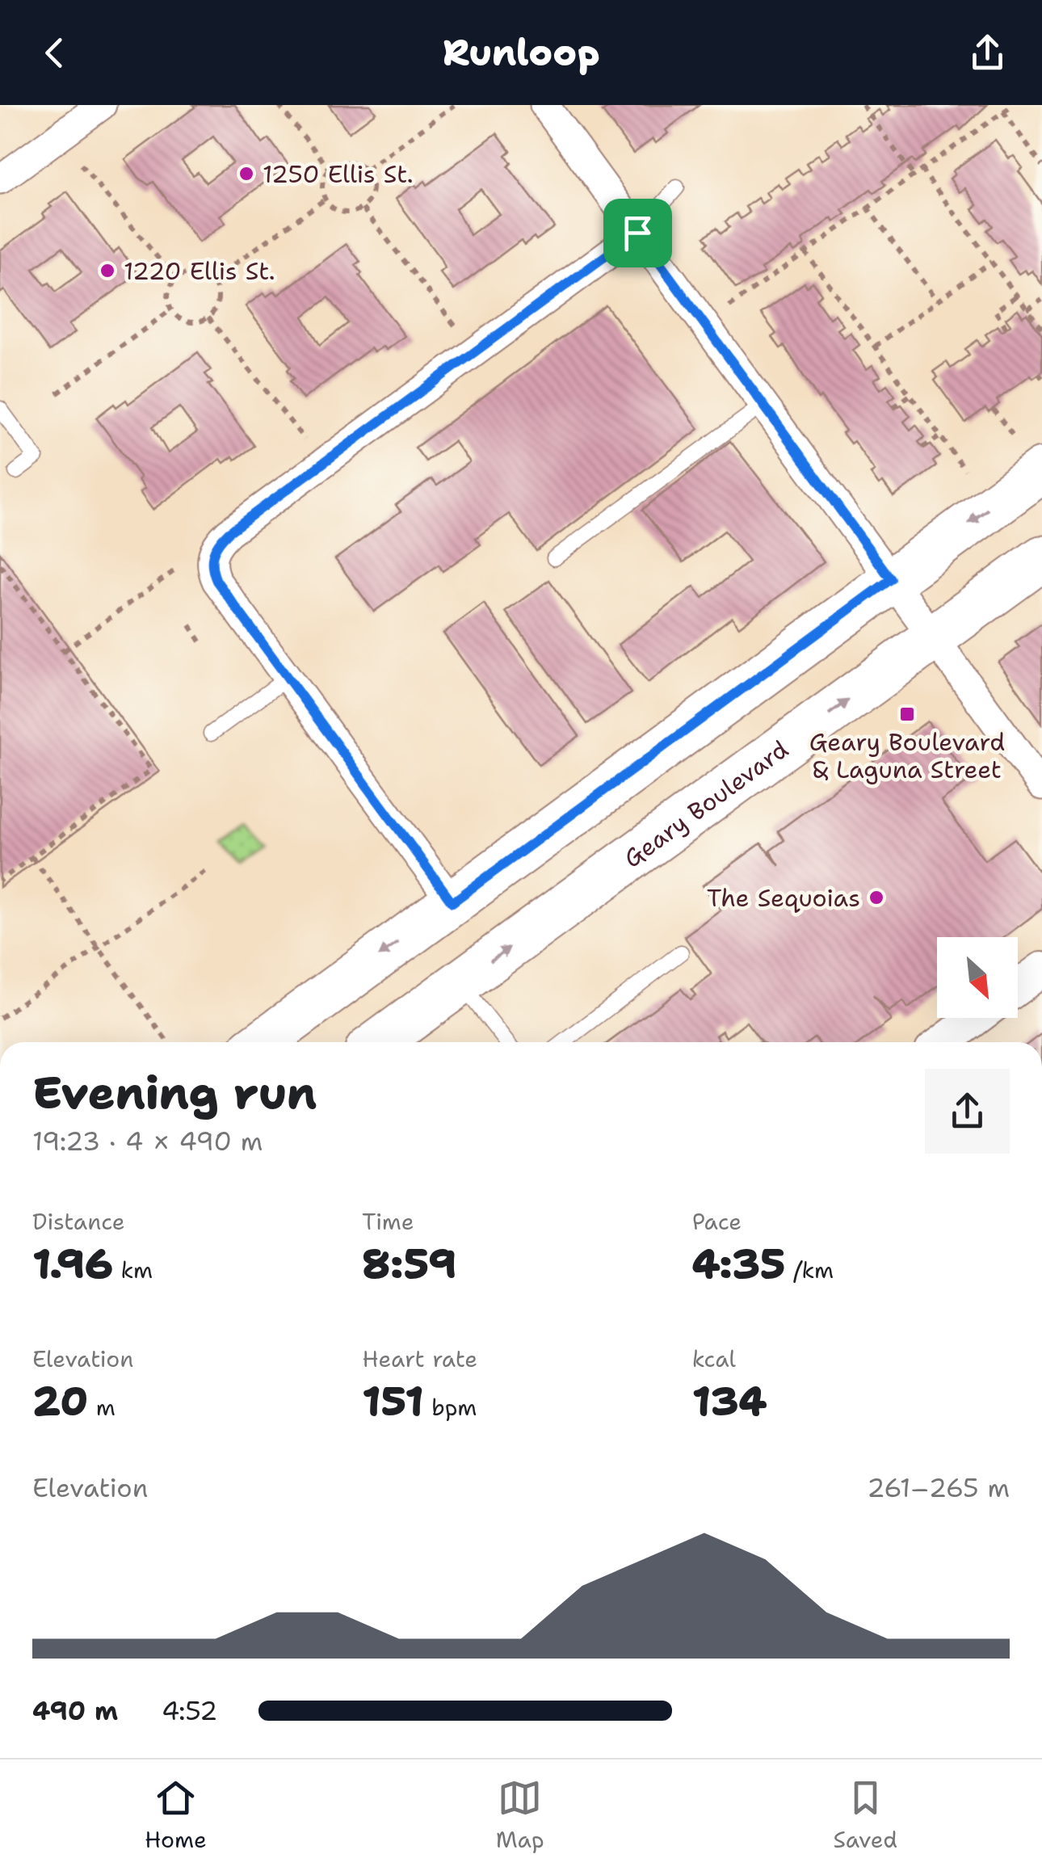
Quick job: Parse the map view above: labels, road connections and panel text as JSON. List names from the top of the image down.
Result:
{
  "streets": {
    "main road": ["Geary Boulevard"]
  },
  "places": {
    "other": ["1250 Ellis St.", "1220 Ellis St.", "The Sequoias"],
    "transit": ["Geary Boulevard & Laguna Street"]
  },
  "north": "bottom right",
  "page": {
    "header": "Runloop",
    "heading": ["Evening run", "19:23 · 4 × 490 m"],
    "stats": [
      ["Distance", "1.96 km"],
      ["Time", "8:59"],
      ["Pace", "4:35 /km"],
      ["Elevation", "20 m"],
      ["Heart rate", "151 bpm"],
      ["kcal", "134"]
    ],
    "chart": ["Elevation", "261–265 m"],
    "list": [
      {
        "name": "490 m",
        "note": "4:52"
      }
    ],
    "tabs": ["Home", "Map", "Saved"]
  }
}
